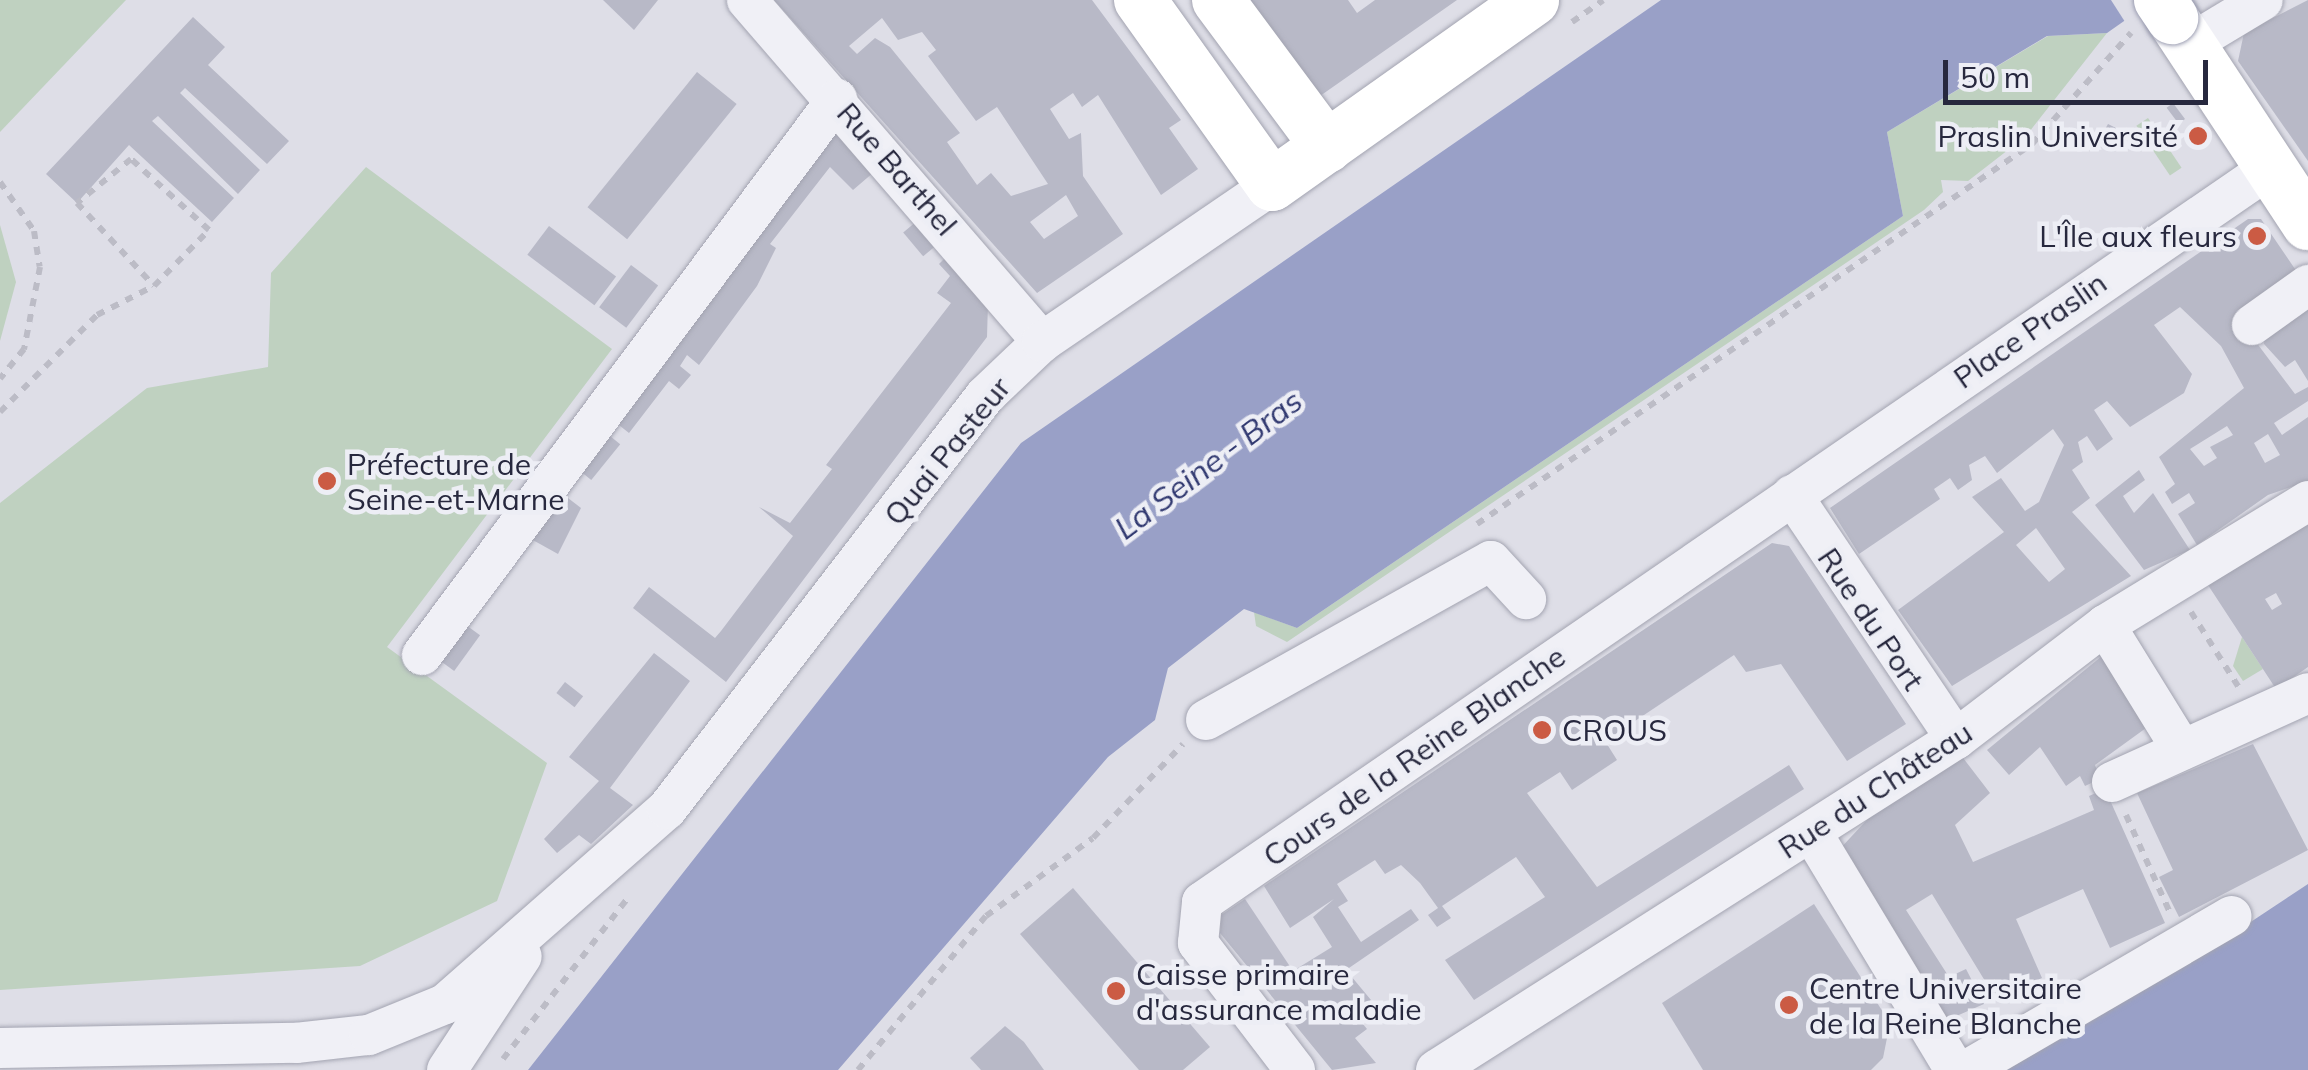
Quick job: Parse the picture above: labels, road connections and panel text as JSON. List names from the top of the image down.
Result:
{
  "streets": {
    "main road": ["Quai Pasteur"],
    "street": [
      "Rue Barthel",
      "Place Praslin",
      "Rue du Port",
      "Cours de la Reine Blanche",
      "Rue du Château"
    ]
  },
  "crossings": [
    ["Rue Barthel", "Quai Pasteur"],
    ["Place Praslin", "Rue du Port"],
    ["Place Praslin", "Cours de la Reine Blanche"],
    ["Rue du Port", "Cours de la Reine Blanche"],
    ["Rue du Port", "Rue du Château"]
  ],
  "water": ["La Seine - Bras"],
  "places": [
    "Praslin Université",
    "L'Île aux fleurs",
    "Préfecture de Seine-et-Marne",
    "CROUS",
    "Caisse primaire d'assurance maladie",
    "Centre Universitaire de la Reine Blanche"
  ],
  "scale_bar": "50 m"
}
